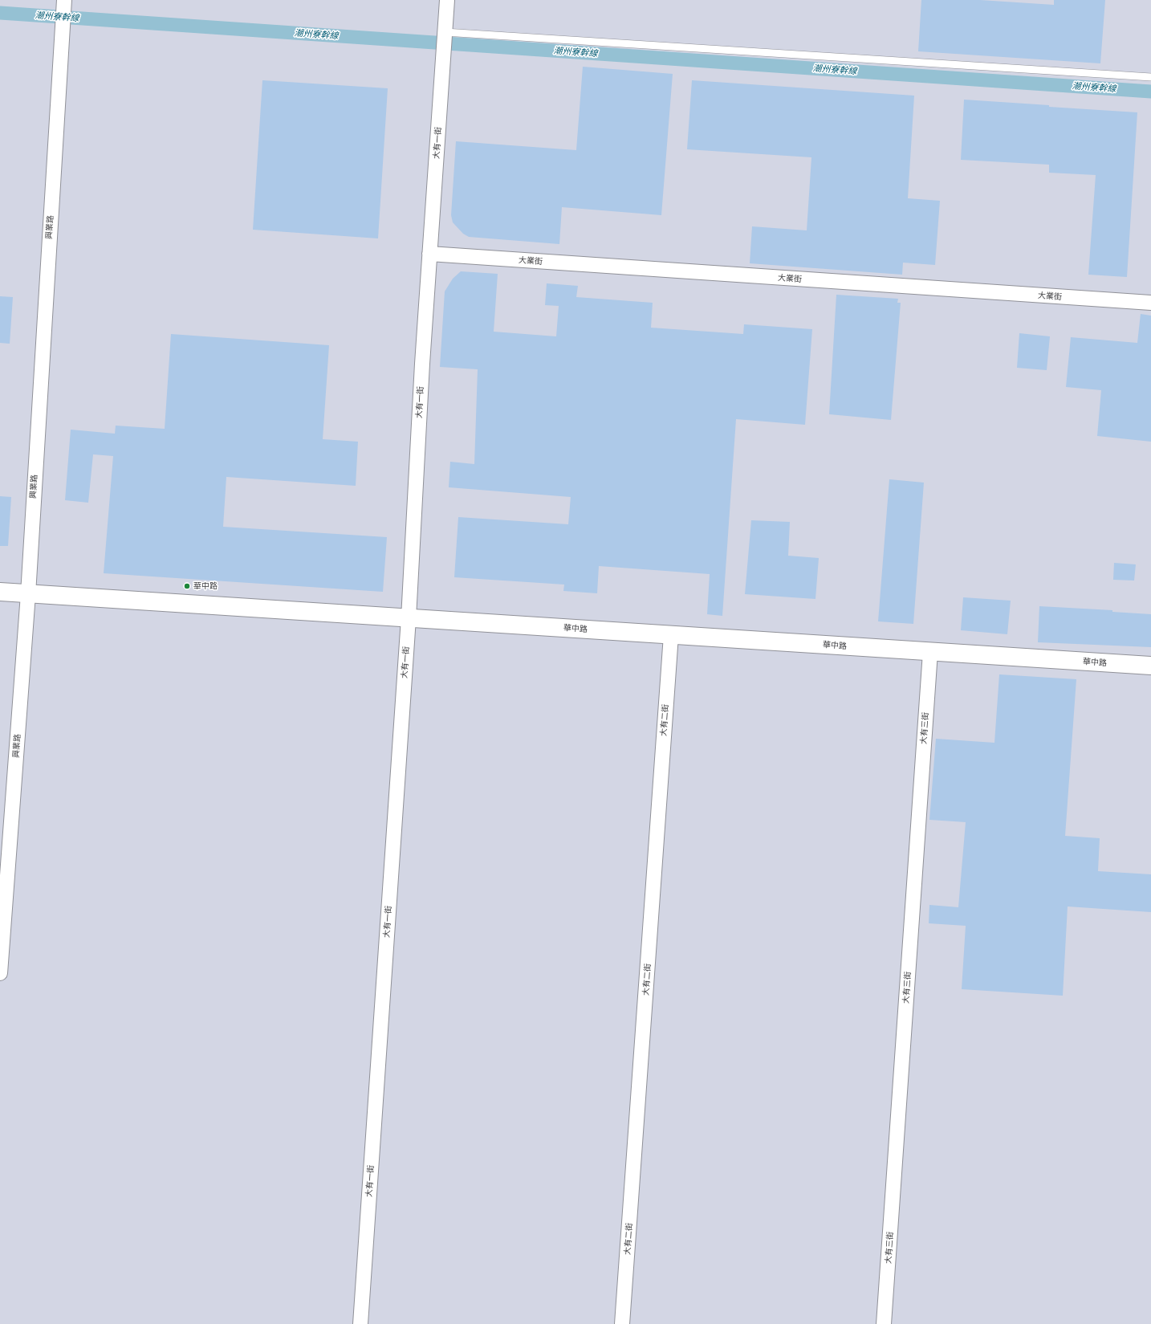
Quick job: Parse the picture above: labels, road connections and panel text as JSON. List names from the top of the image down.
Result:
{
  "streets": {
    "street": [
      "大有一街",
      "興業路",
      "大業街",
      "華中路",
      "大有二街",
      "大有三街"
    ]
  },
  "crossings": [
    ["大有一街", "大業街"],
    ["大有一街", "華中路"],
    ["興業路", "華中路"],
    ["華中路", "大有二街"],
    ["華中路", "大有三街"]
  ],
  "water": ["潮州寮幹線"],
  "places": ["華中路"]
}
